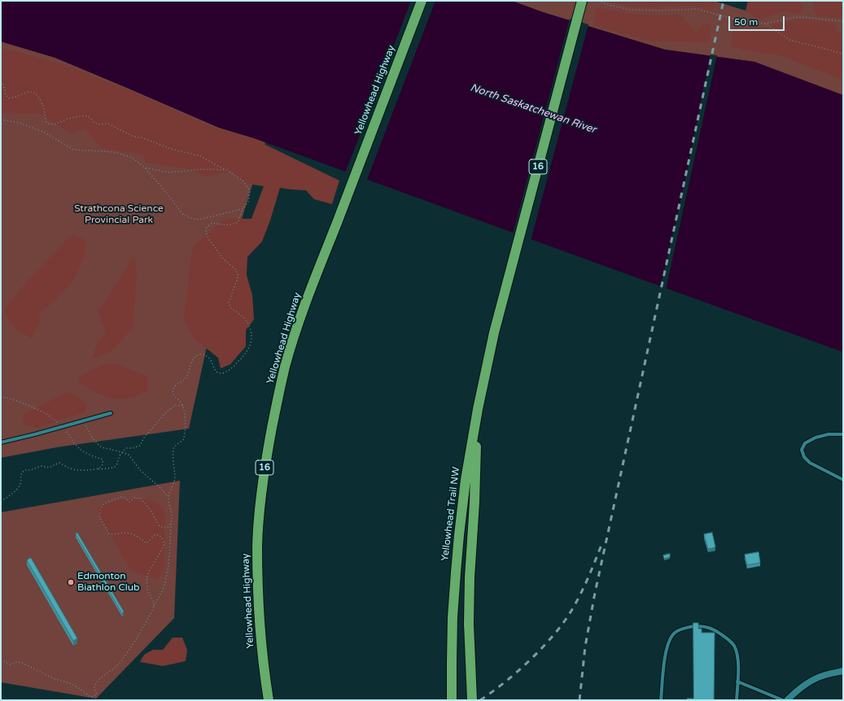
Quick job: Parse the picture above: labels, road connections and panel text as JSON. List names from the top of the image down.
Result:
{
  "streets": {
    "highway": ["Yellowhead Highway", "16", "Yellowhead Trail NW"]
  },
  "water": ["North Saskatchewan River"],
  "parks": ["Strathcona Science Provincial Park"],
  "places": ["Edmonton Biathlon Club"],
  "scale_bar": "50 m"
}
